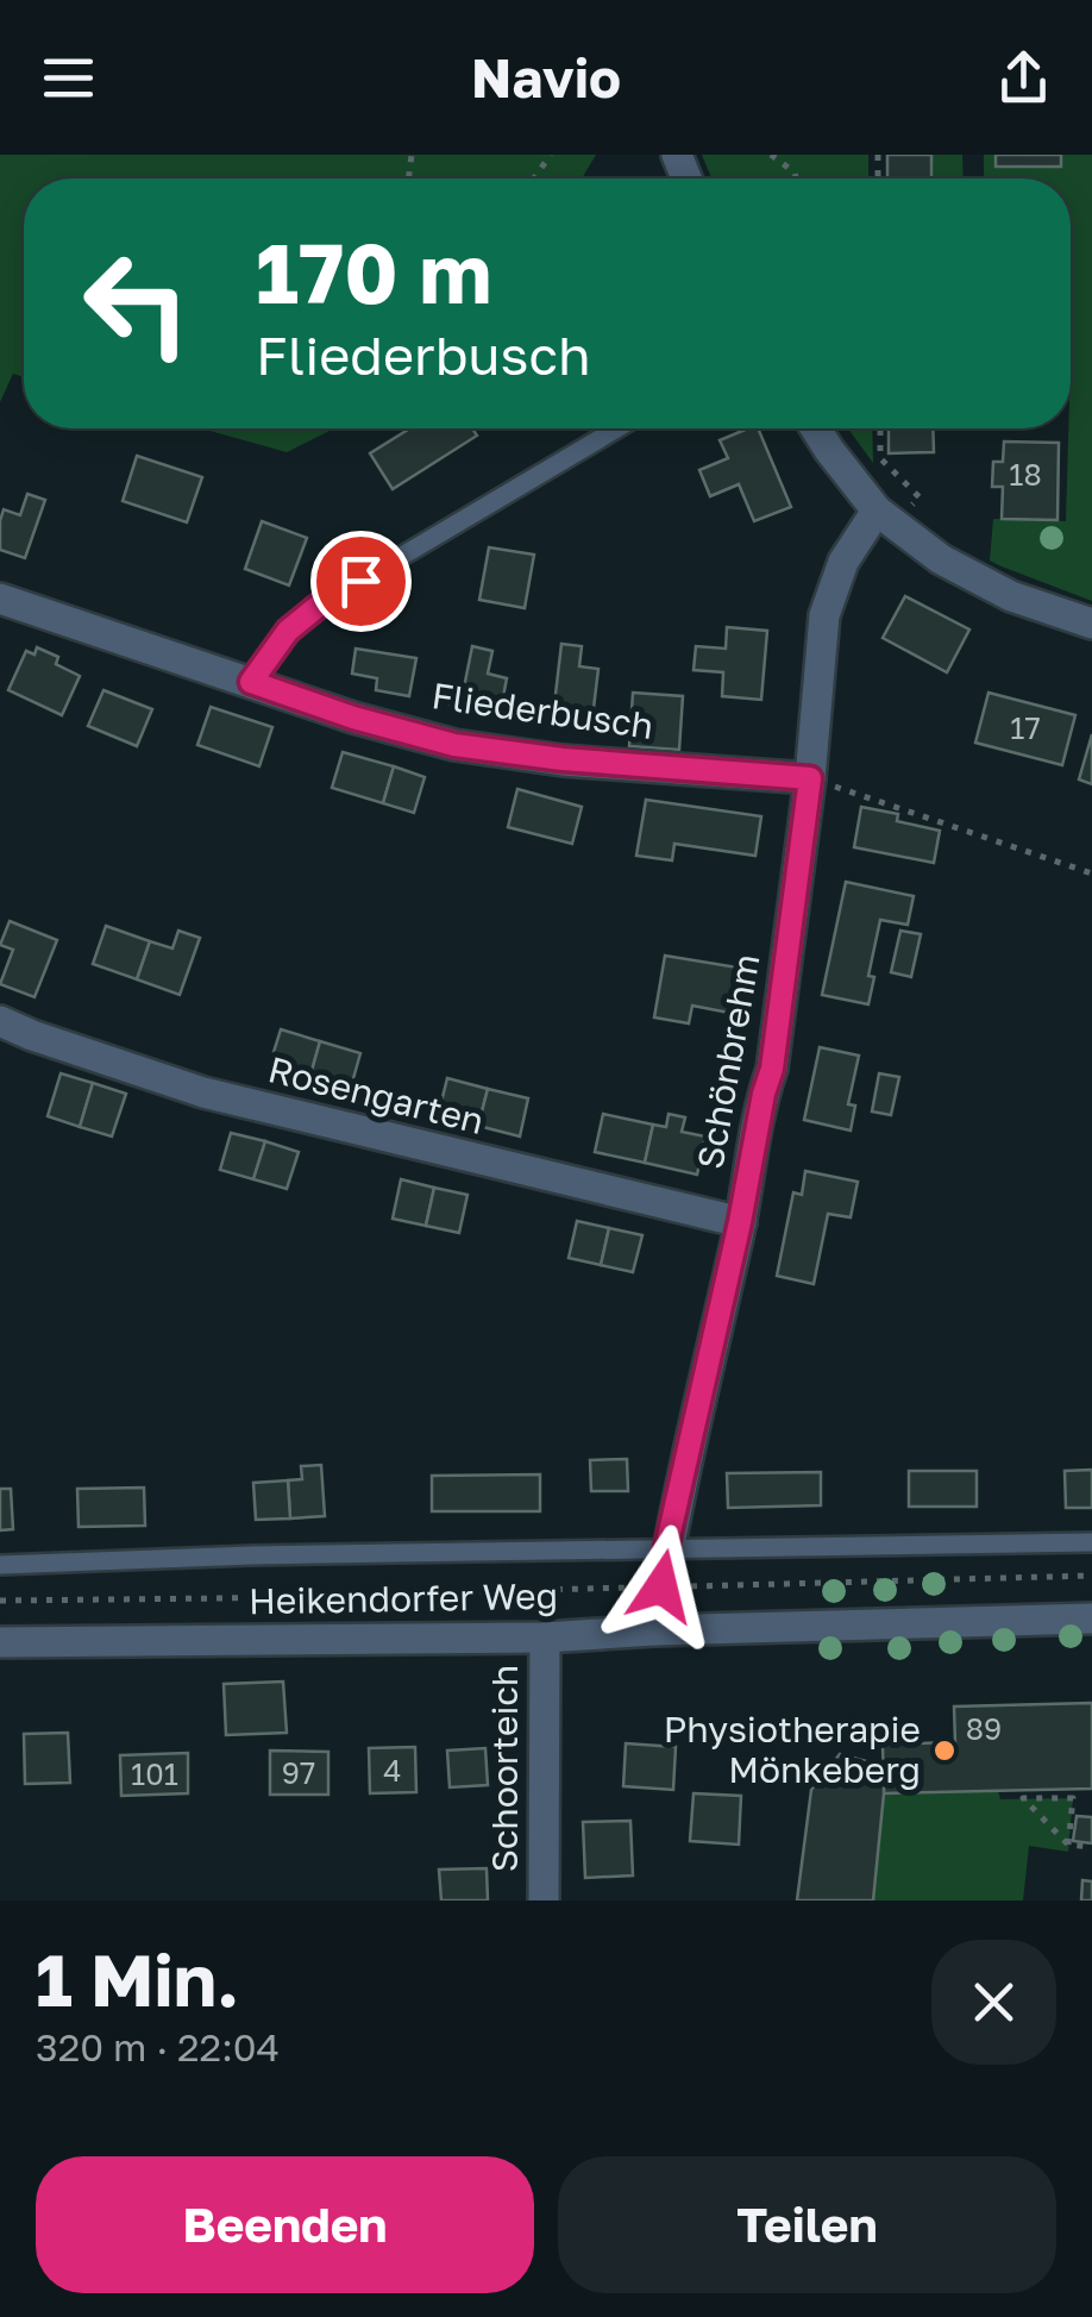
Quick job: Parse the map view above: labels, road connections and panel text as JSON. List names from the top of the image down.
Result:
{
  "streets": {
    "street": [
      "Fliederbusch",
      "Schönbrehm",
      "Rosengarten",
      "Heikendorfer Weg",
      "Schoorteich"
    ]
  },
  "crossings": [
    ["Fliederbusch", "Schönbrehm"],
    ["Schönbrehm", "Rosengarten"],
    ["Schönbrehm", "Heikendorfer Weg"],
    ["Heikendorfer Weg", "Schoorteich"]
  ],
  "places": ["Physiotherapie Mönkeberg"],
  "house_numbers": [
    "18",
    "17",
    "89",
    "4",
    "97",
    "101"
  ],
  "page": {
    "header": "Navio",
    "turn": ["170 m", "Fliederbusch"],
    "heading": ["1 Min.", "320 m · 22:04"],
    "buttons": ["Beenden", "Teilen"]
  }
}
